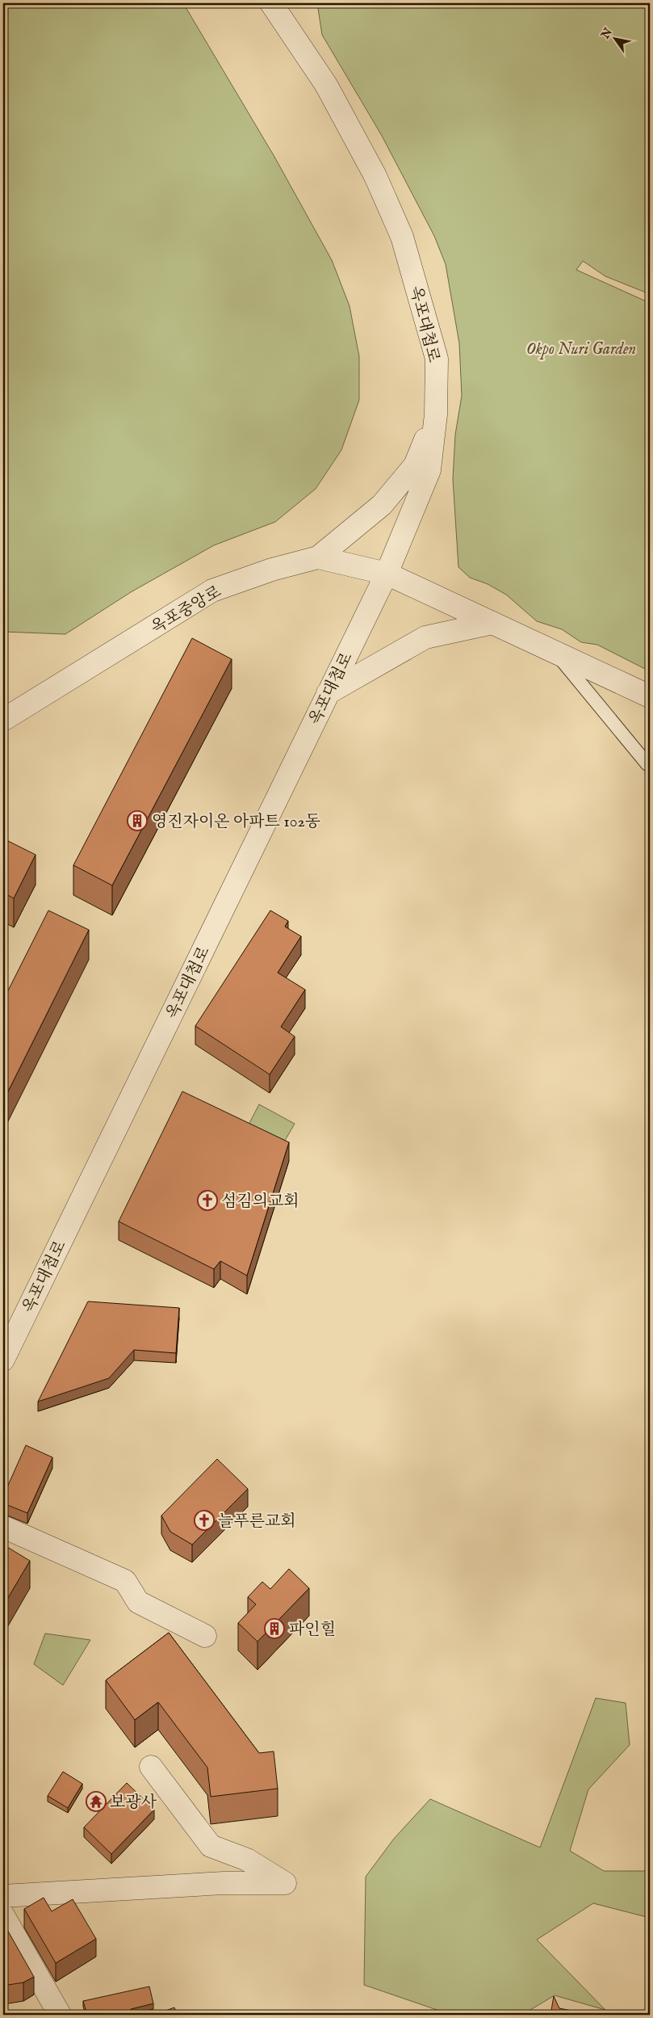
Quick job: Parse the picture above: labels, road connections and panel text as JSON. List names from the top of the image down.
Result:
{
  "streets": {
    "street": ["옥포대첩로", "옥포중앙로"]
  },
  "crossings": [
    ["옥포대첩로", "옥포중앙로"]
  ],
  "parks": ["Okpo Nuri Garden"],
  "places": {
    "building": ["영진자이온 아파트 102동", "파인힐"],
    "church": ["섬김의교회", "늘푸른교회"],
    "temple": ["보광사"]
  },
  "north": "top left"
}
